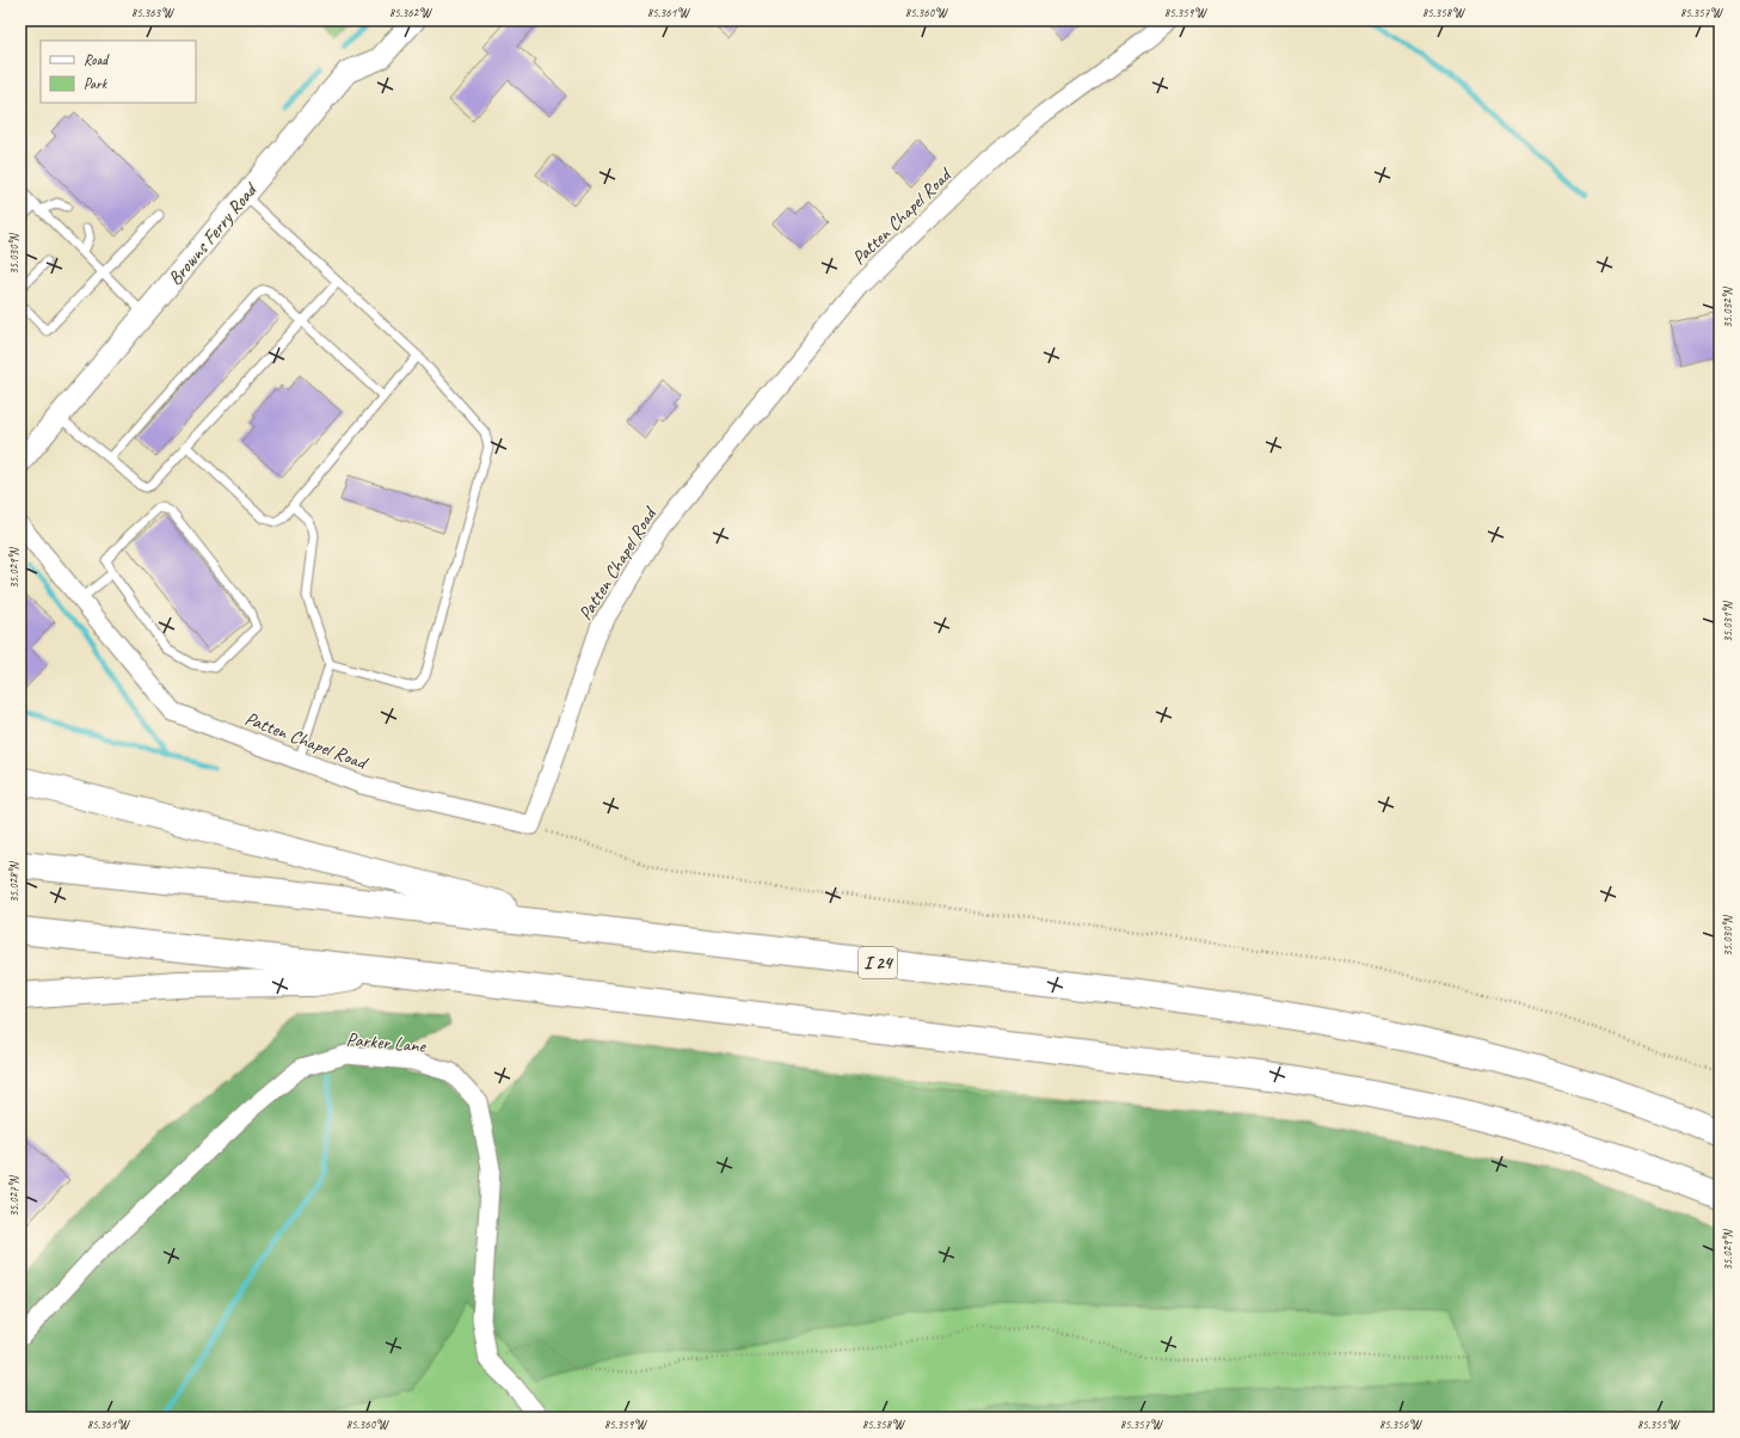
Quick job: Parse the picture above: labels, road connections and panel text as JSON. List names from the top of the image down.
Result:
{
  "streets": {
    "highway": ["I 24"],
    "street": ["Patten Chapel Road", "Browns Ferry Road", "Parker Lane"]
  },
  "legend": ["Road", "Park"],
  "coordinates": [
    "85.363°W",
    "85.362°W",
    "85.361°W",
    "85.360°W",
    "85.359°W",
    "85.358°W",
    "85.357°W",
    "35.030°N",
    "35.032°N",
    "35.029°N",
    "35.031°N",
    "35.028°N",
    "35.027°N",
    "85.356°W",
    "85.355°W"
  ]
}
